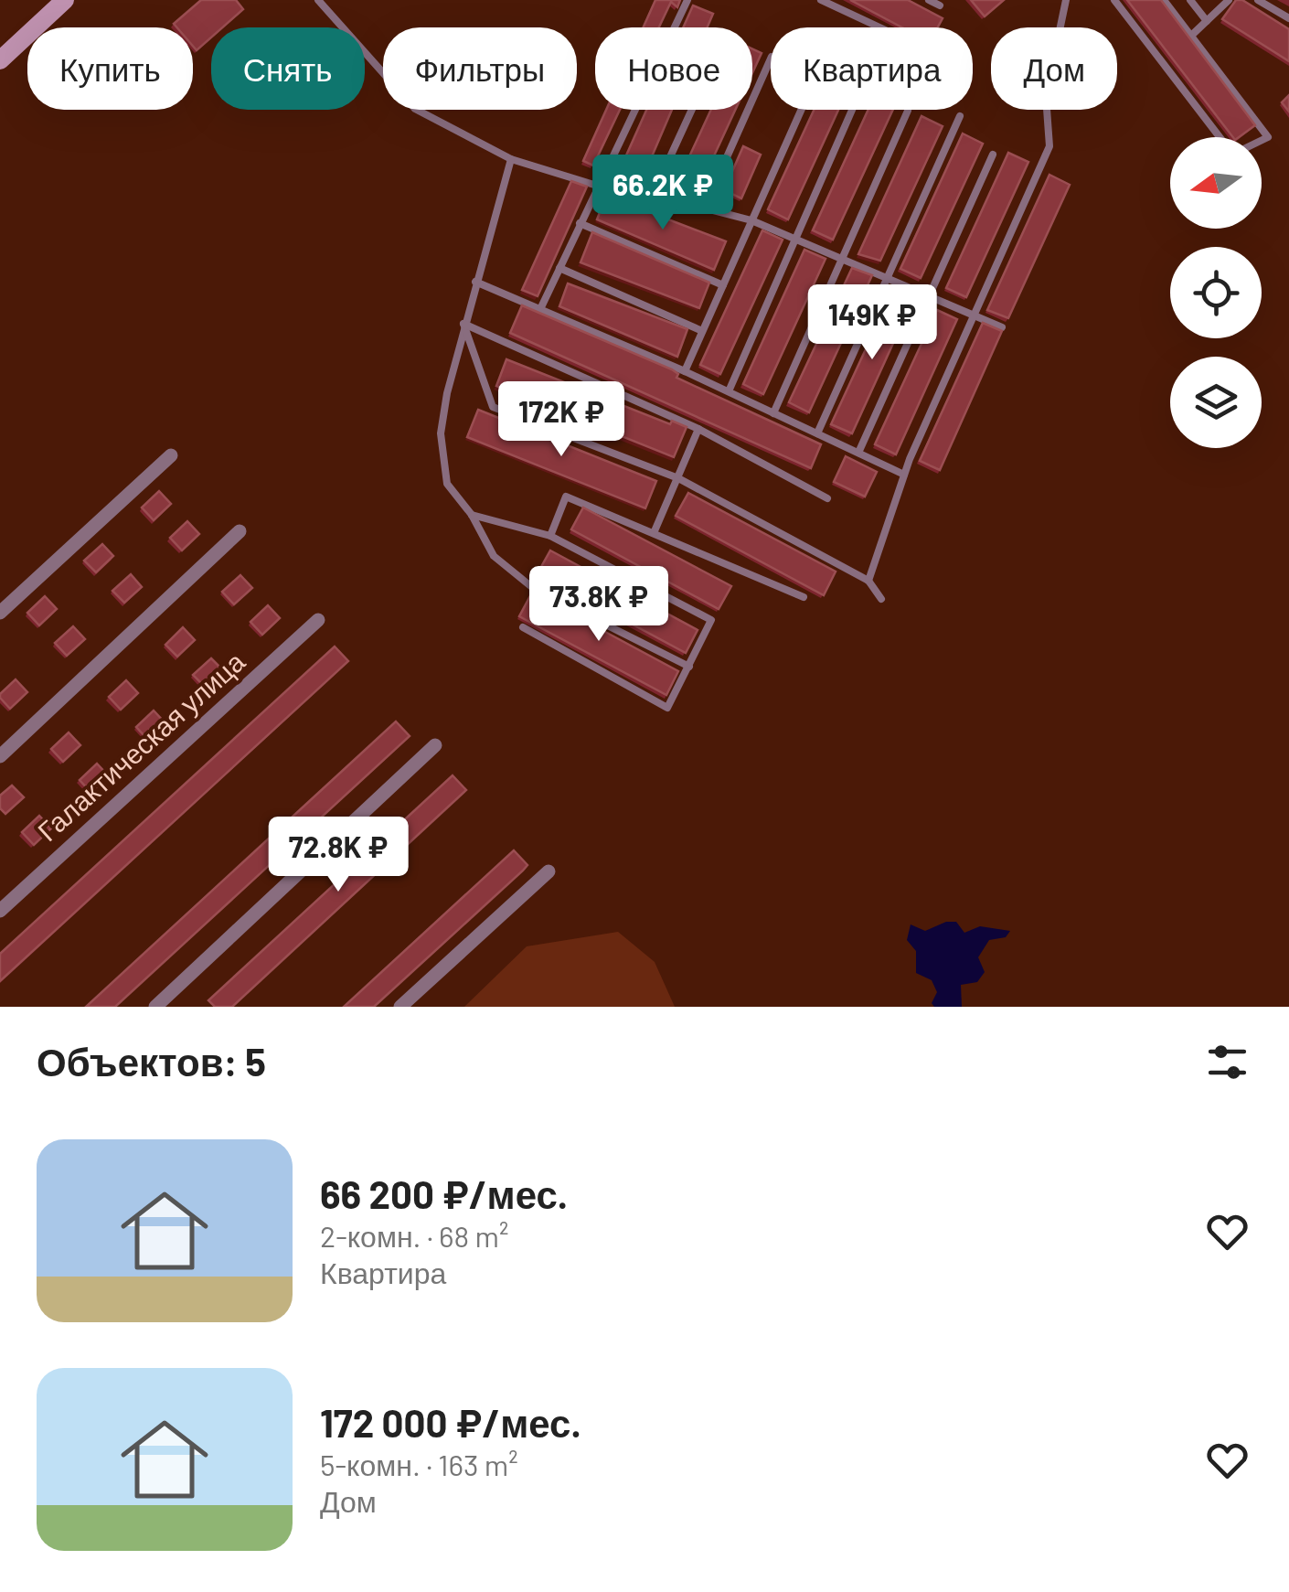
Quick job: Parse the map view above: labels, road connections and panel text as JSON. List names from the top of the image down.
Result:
{
  "streets": {
    "street": ["Галактическая улица"]
  },
  "north": "left",
  "page": {
    "chip": [
      "Купить",
      "Снять",
      "Фильтры",
      "Новое",
      "Квартира",
      "Дом"
    ],
    "price": [
      "66.2K ₽",
      "149K ₽",
      "172K ₽",
      "73.8K ₽",
      "72.8K ₽"
    ],
    "heading": "Объектов: 5",
    "list": [
      {
        "name": "66 200 ₽/мес.",
        "note": "2-комн. · 68 m² · Квартира"
      },
      {
        "name": "172 000 ₽/мес.",
        "note": "5-комн. · 163 m² · Дом"
      }
    ]
  }
}
